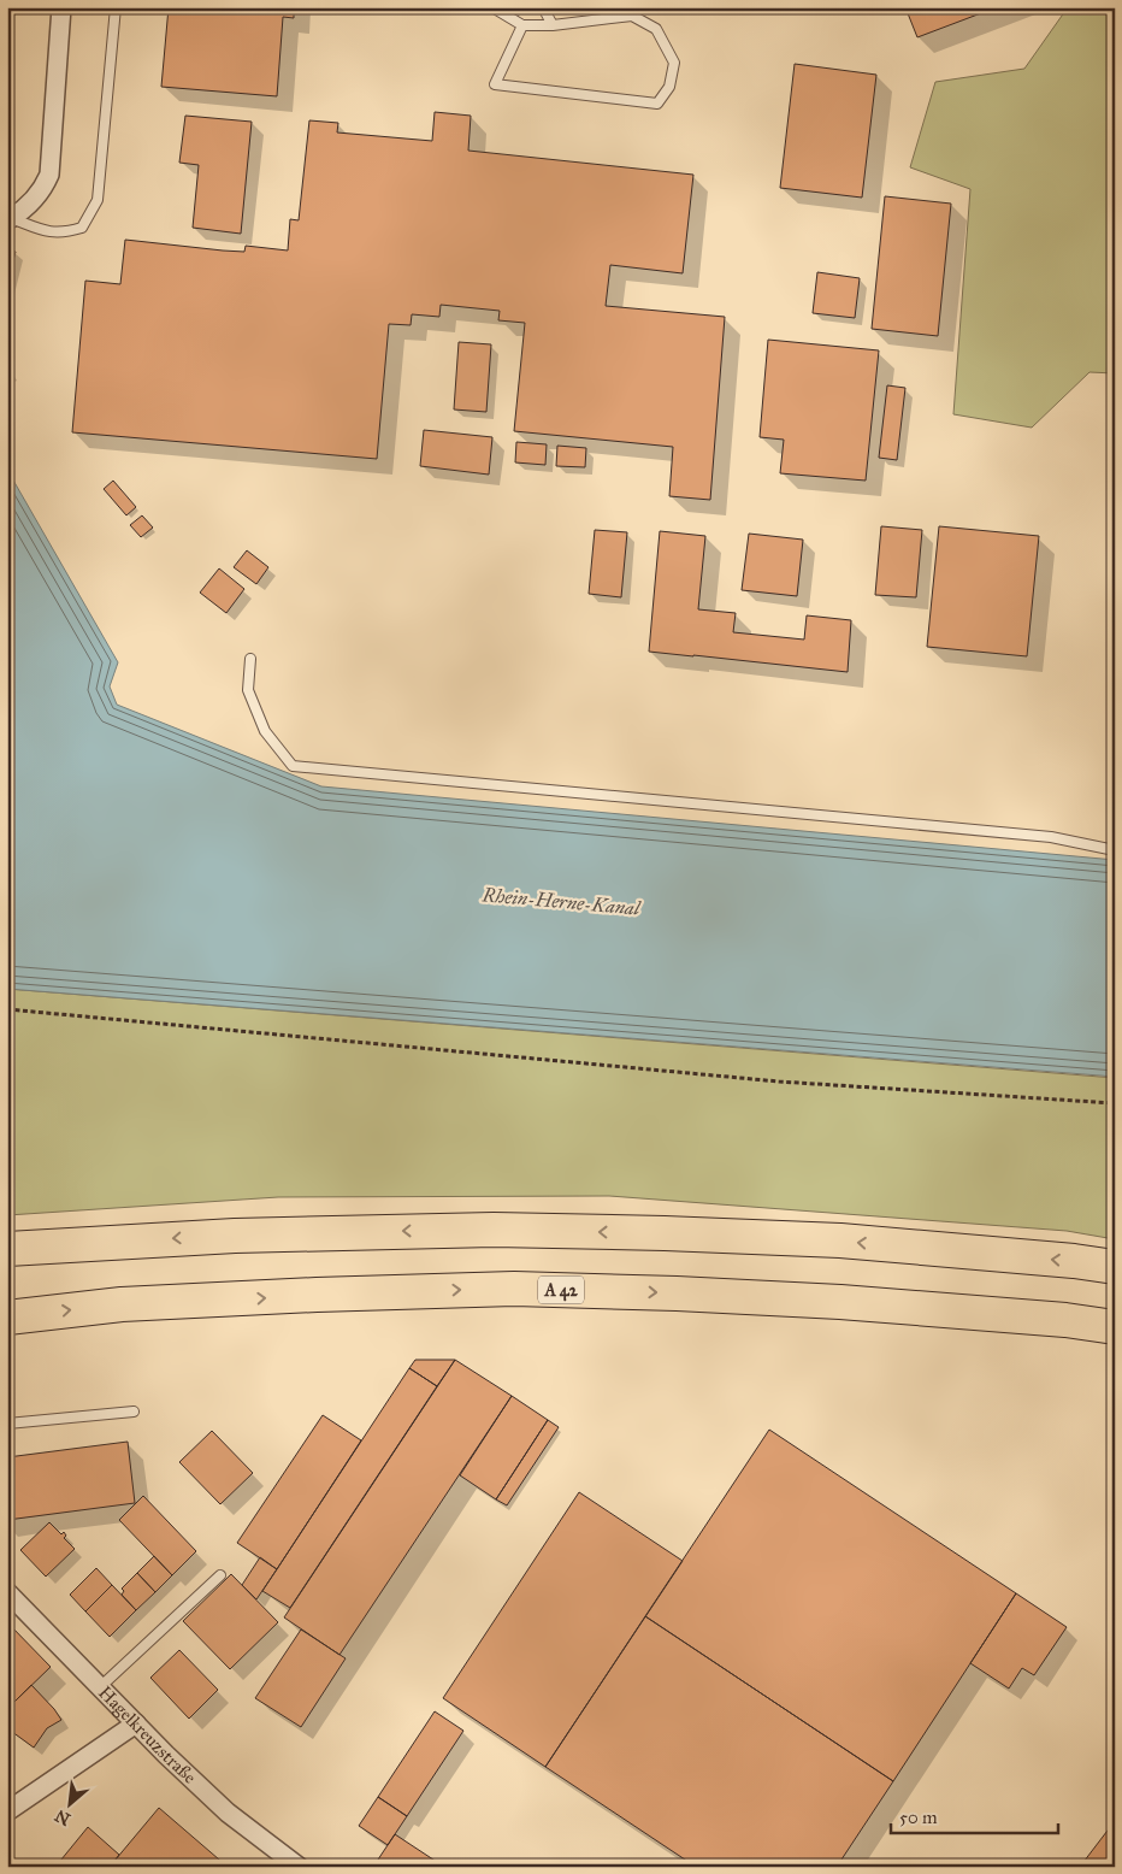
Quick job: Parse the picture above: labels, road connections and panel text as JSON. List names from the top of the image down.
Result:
{
  "streets": {
    "highway": ["A 42"],
    "street": ["Hagelkreuzstraße"]
  },
  "water": ["Rhein-Herne-Kanal"],
  "scale_bar": "50 m",
  "north": "bottom left"
}
